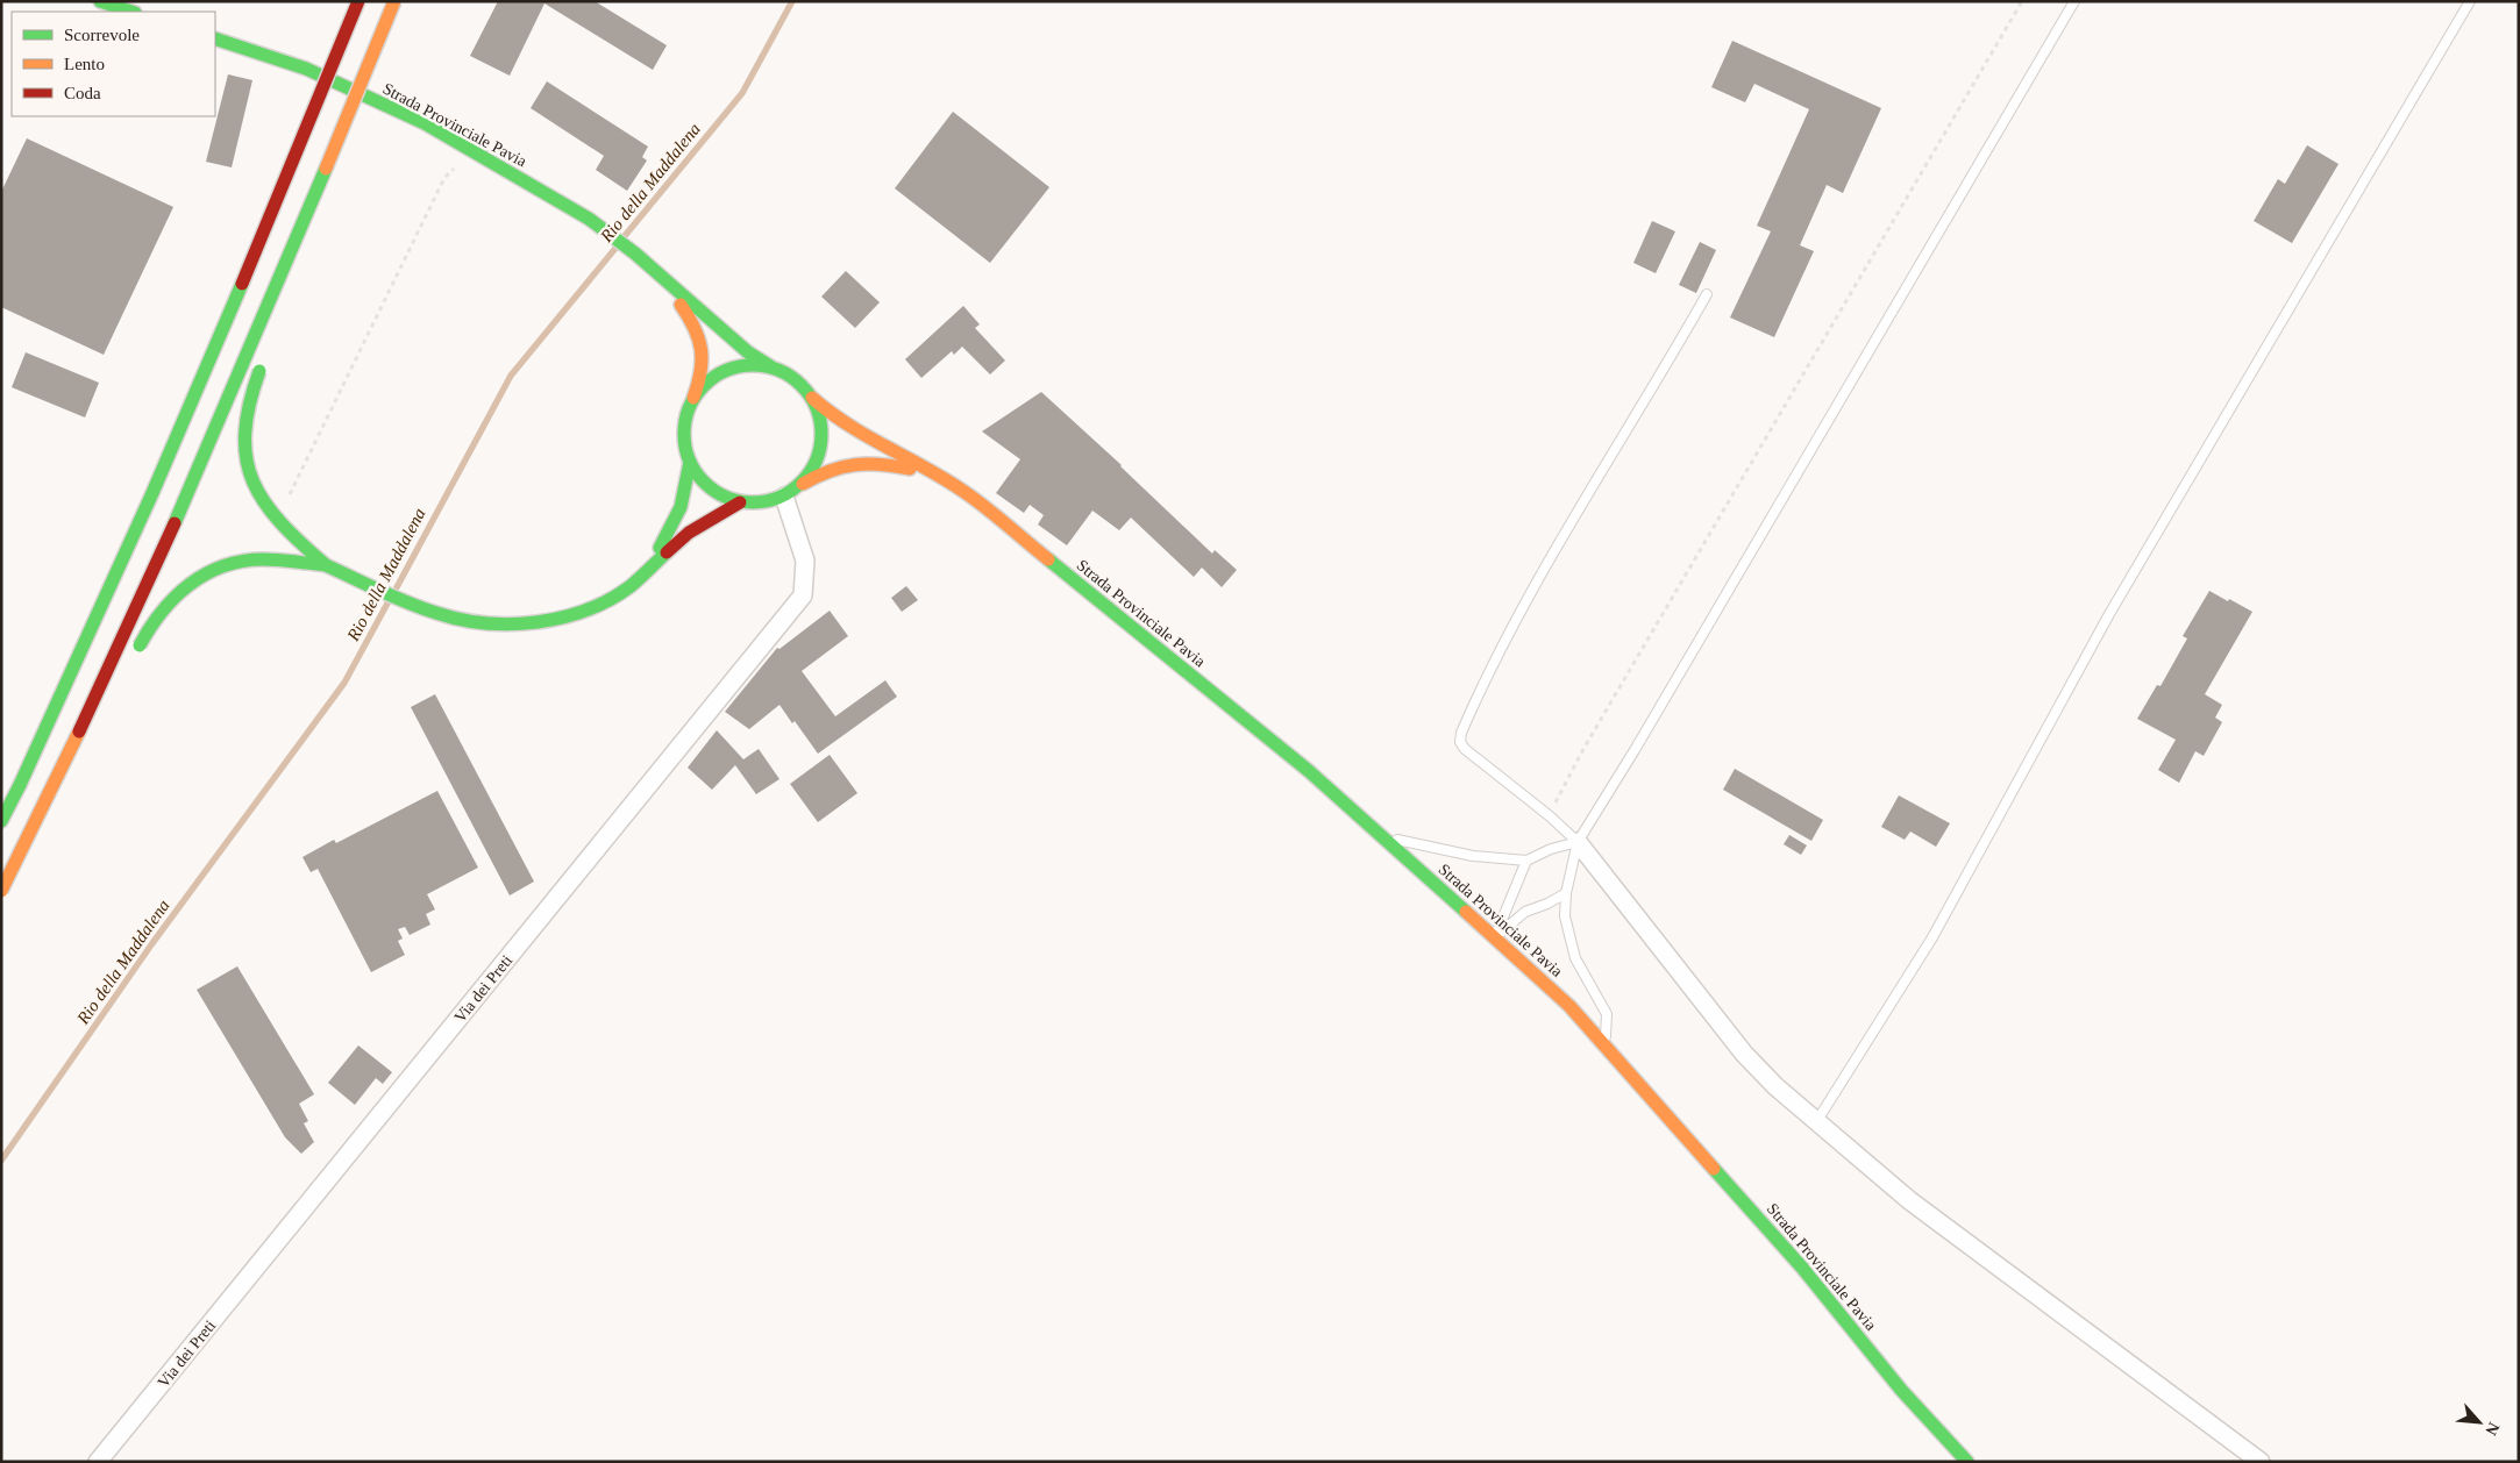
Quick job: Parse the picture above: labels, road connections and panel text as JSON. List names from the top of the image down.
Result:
{
  "streets": {
    "main road": ["Strada Provinciale Pavia"],
    "street": ["Via dei Preti"]
  },
  "crossings": [
    ["Strada Provinciale Pavia", "Via dei Preti"]
  ],
  "water": ["Rio della Maddalena"],
  "legend": ["Scorrevole", "Lento", "Coda"],
  "north": "bottom right"
}
